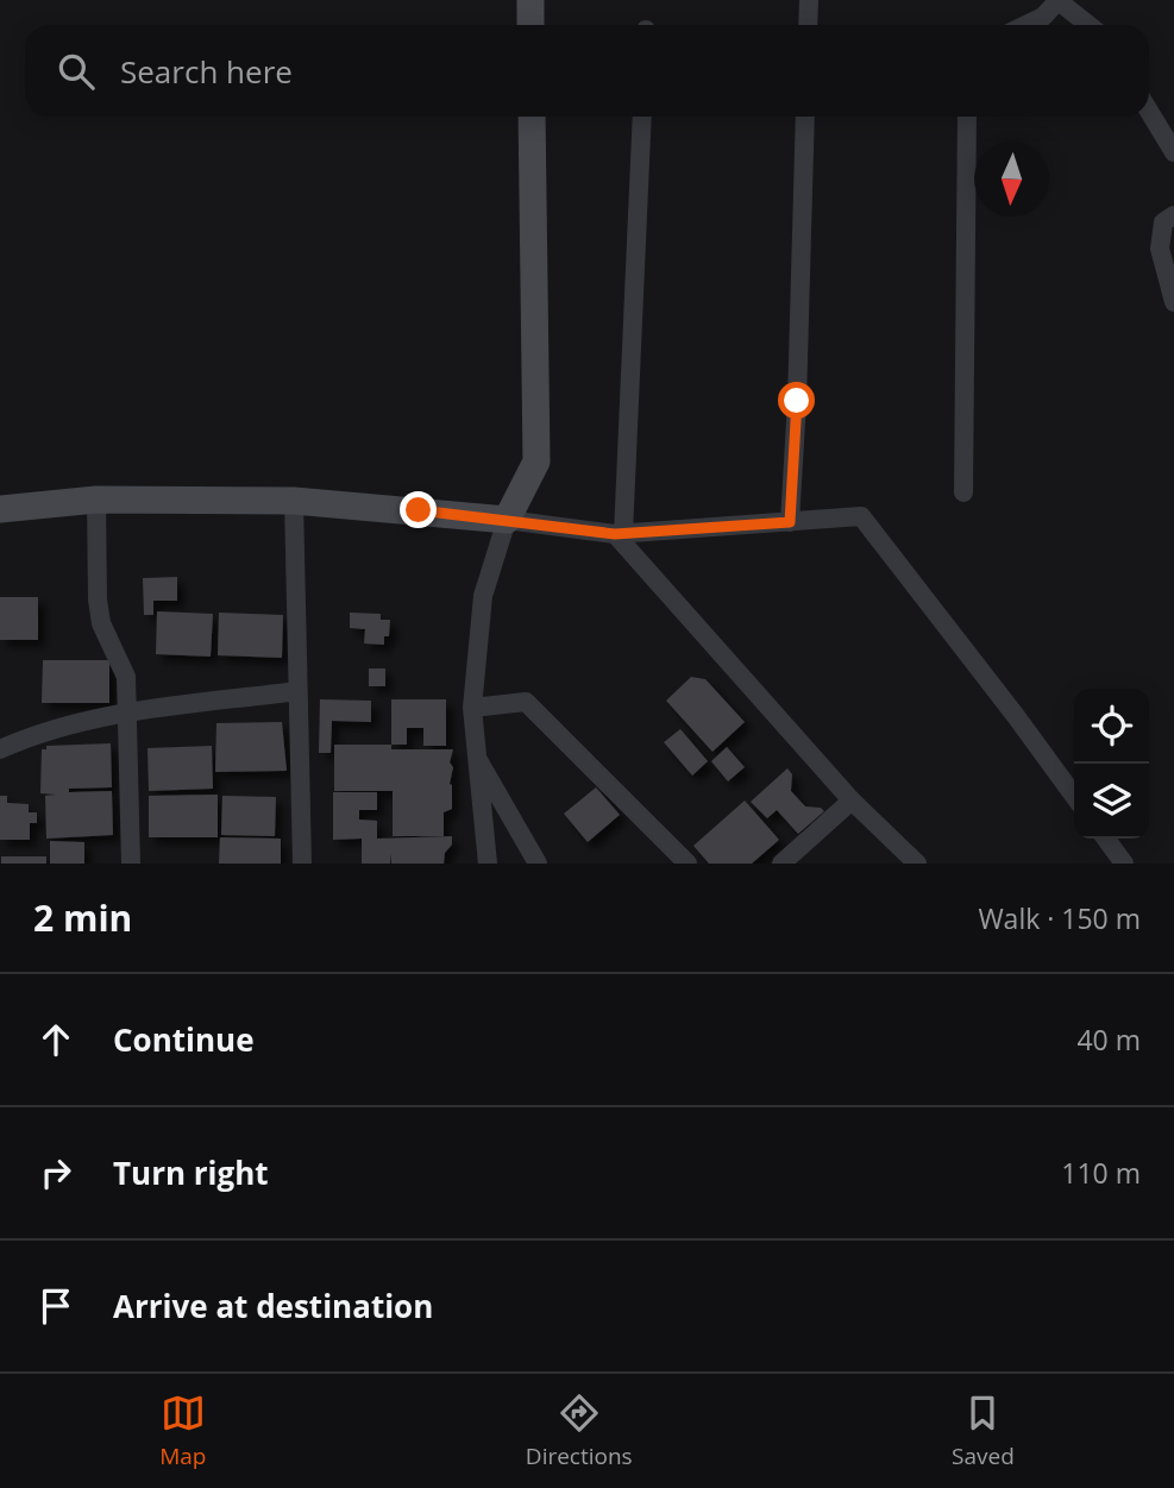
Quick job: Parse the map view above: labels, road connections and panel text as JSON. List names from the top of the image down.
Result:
{
  "north": "bottom",
  "page": {
    "search": "Search here",
    "heading": ["2 min", "Walk · 150 m"],
    "list": [
      ["Continue", "40 m"],
      ["Turn right", "110 m"],
      "Arrive at destination"
    ],
    "nav": ["Map", "Directions", "Saved"]
  }
}
